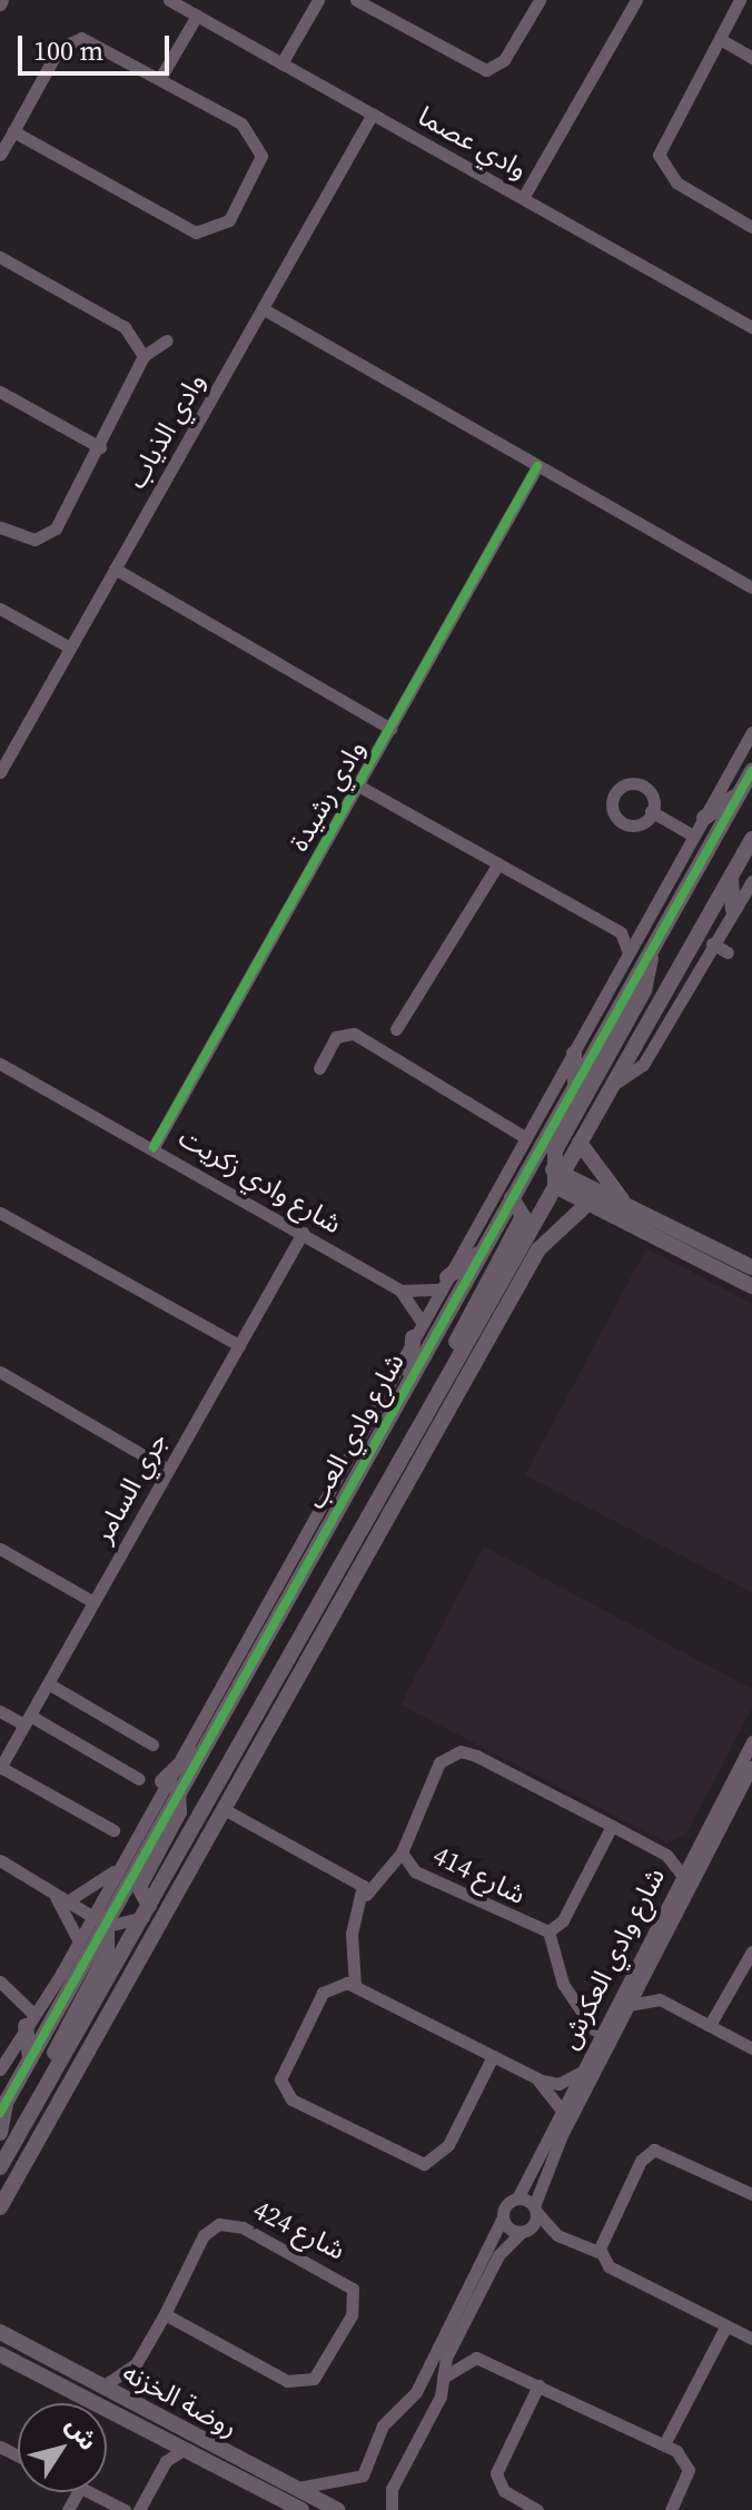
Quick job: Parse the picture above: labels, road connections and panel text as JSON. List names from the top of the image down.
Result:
{
  "streets": {
    "street": [
      "وادي عصما",
      "وادي الذياب",
      "وادي رشيدة",
      "شارع وادي زكريت",
      "شارع وادي العب",
      "جري السامر",
      "شارع 414",
      "شارع وادي العكرش",
      "شارع 424",
      "روضة الخزنه"
    ]
  },
  "crossings": [
    ["وادي عصما", "وادي الذياب"],
    ["وادي رشيدة", "شارع وادي زكريت"],
    ["شارع وادي زكريت", "جري السامر"],
    ["شارع 414", "شارع وادي العكرش"]
  ],
  "scale_bar": "100 m",
  "north": "top right"
}
